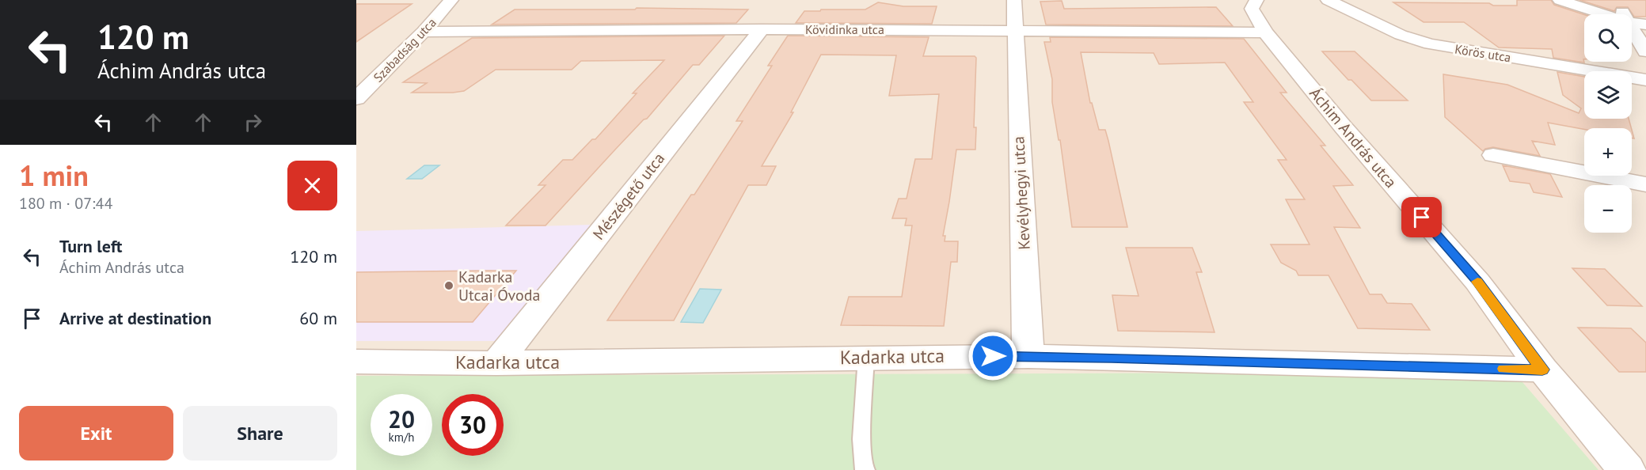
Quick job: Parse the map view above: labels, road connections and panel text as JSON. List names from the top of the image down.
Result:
{
  "streets": {
    "street": [
      "Kövidinka utca",
      "Szabadság utca",
      "Körös utca",
      "Áchim András utca",
      "Kevélyhegyi utca",
      "Mészégető utca",
      "Kadarka utca"
    ]
  },
  "crossings": [
    ["Kövidinka utca", "Szabadság utca"],
    ["Kövidinka utca", "Áchim András utca"],
    ["Kövidinka utca", "Kevélyhegyi utca"],
    ["Kövidinka utca", "Mészégető utca"],
    ["Áchim András utca", "Kadarka utca"],
    ["Kevélyhegyi utca", "Kadarka utca"],
    ["Mészégető utca", "Kadarka utca"]
  ],
  "places": ["Kadarka Utcai Óvoda"],
  "page": {
    "turn": ["120 m", "Áchim András utca"],
    "map_buttons": ["+", "−"],
    "heading": ["1 min", "180 m · 07:44"],
    "list": [
      {
        "name": "Turn left",
        "note": "Áchim András utca",
        "value": "120 m"
      },
      {
        "name": "Arrive at destination",
        "value": "60 m"
      }
    ],
    "speed": "20 km/h",
    "limit": "30",
    "buttons": ["Exit", "Share"]
  }
}
